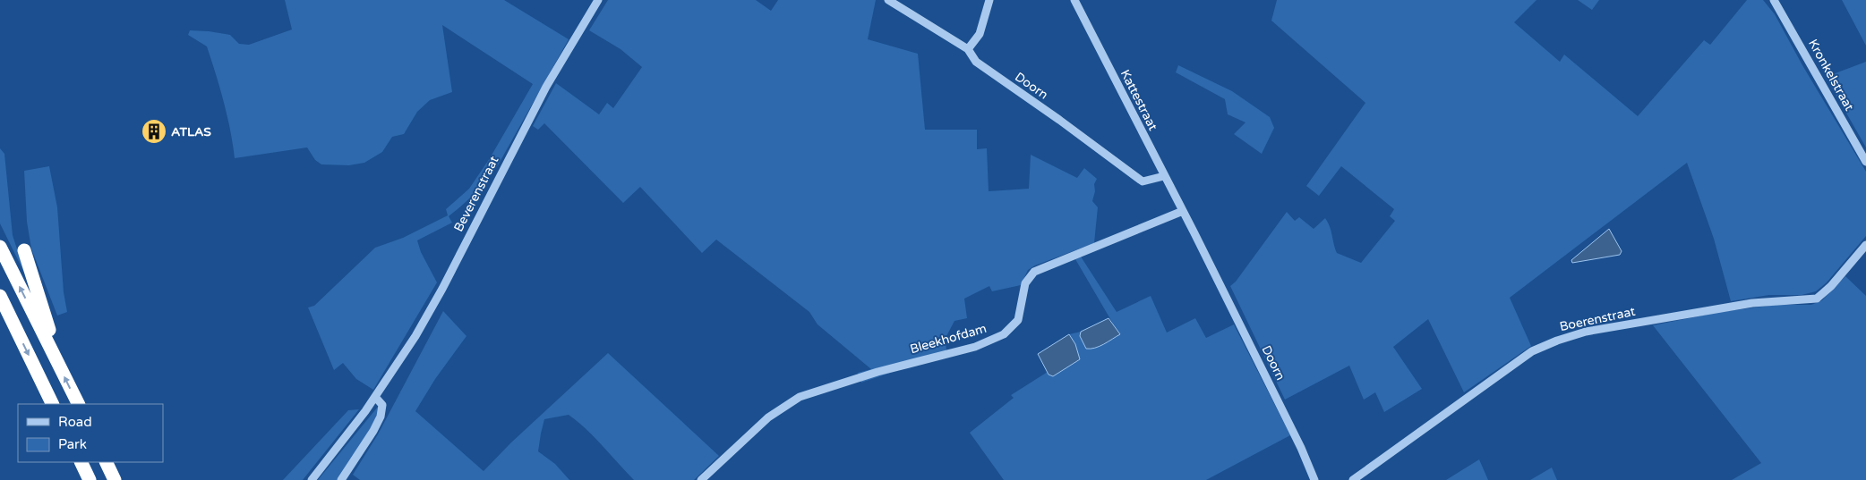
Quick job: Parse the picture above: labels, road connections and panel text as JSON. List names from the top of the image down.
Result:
{
  "streets": {
    "street": [
      "Kronkelstraat",
      "Doorn",
      "Kattestraat",
      "Beverenstraat",
      "Boerenstraat",
      "Bleekhofdam"
    ]
  },
  "crossings": [
    ["Doorn", "Kattestraat"],
    ["Doorn", "Bleekhofdam"],
    ["Kattestraat", "Bleekhofdam"]
  ],
  "places": {
    "building": ["ATLAS"]
  },
  "legend": ["Road", "Park"]
}
